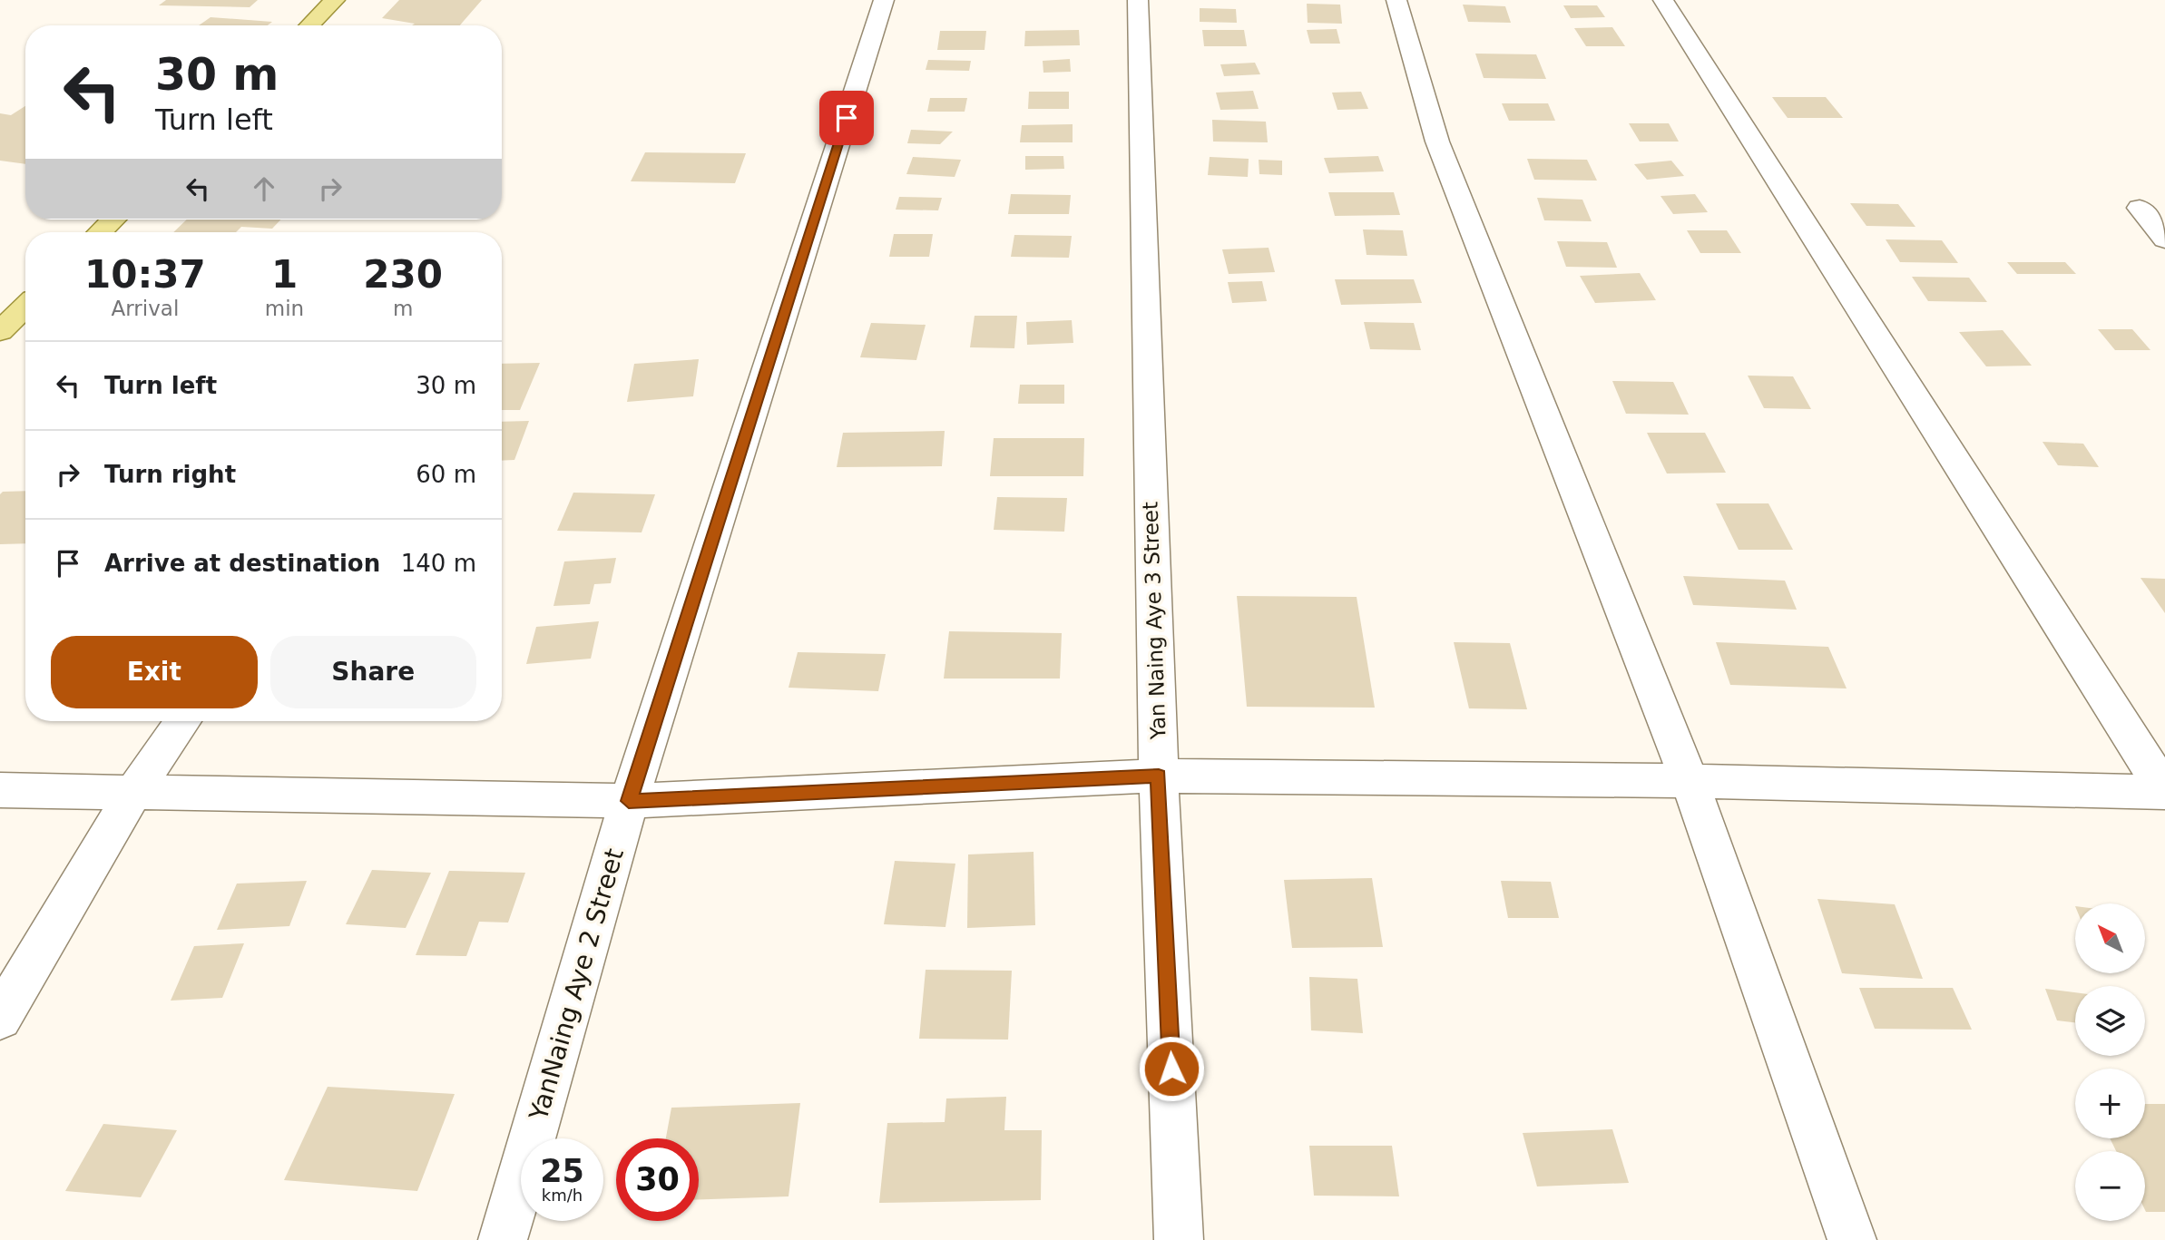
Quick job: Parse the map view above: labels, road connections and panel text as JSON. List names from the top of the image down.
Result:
{
  "streets": {
    "street": ["Yan Naing Aye 3 Street", "YanNaing Aye 2 Street"]
  },
  "north": "top left",
  "page": {
    "turn": ["30 m", "Turn left"],
    "eta": [
      "10:37",
      "Arrival",
      "1",
      "min",
      "230",
      "m"
    ],
    "list": [
      {
        "name": "Turn left",
        "value": "30 m"
      },
      {
        "name": "Turn right",
        "value": "60 m"
      },
      {
        "name": "Arrive at destination",
        "value": "140 m"
      }
    ],
    "buttons": ["Exit", "Share"],
    "map_buttons": ["+", "−"],
    "speed": "25 km/h",
    "limit": "30"
  }
}
